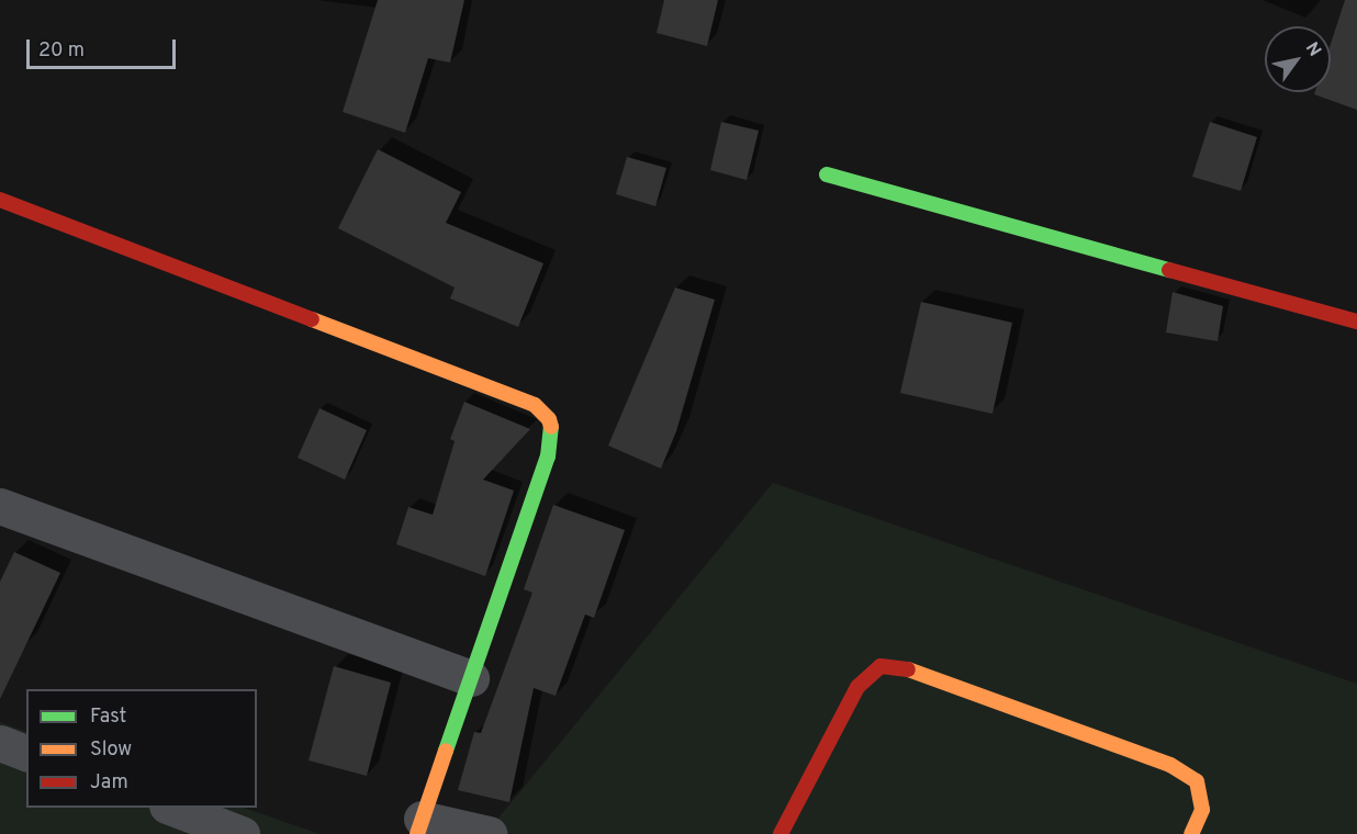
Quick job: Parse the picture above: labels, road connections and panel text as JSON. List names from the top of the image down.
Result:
{
  "legend": ["Fast", "Slow", "Jam"],
  "scale_bar": "20 m",
  "north": "top right"
}
